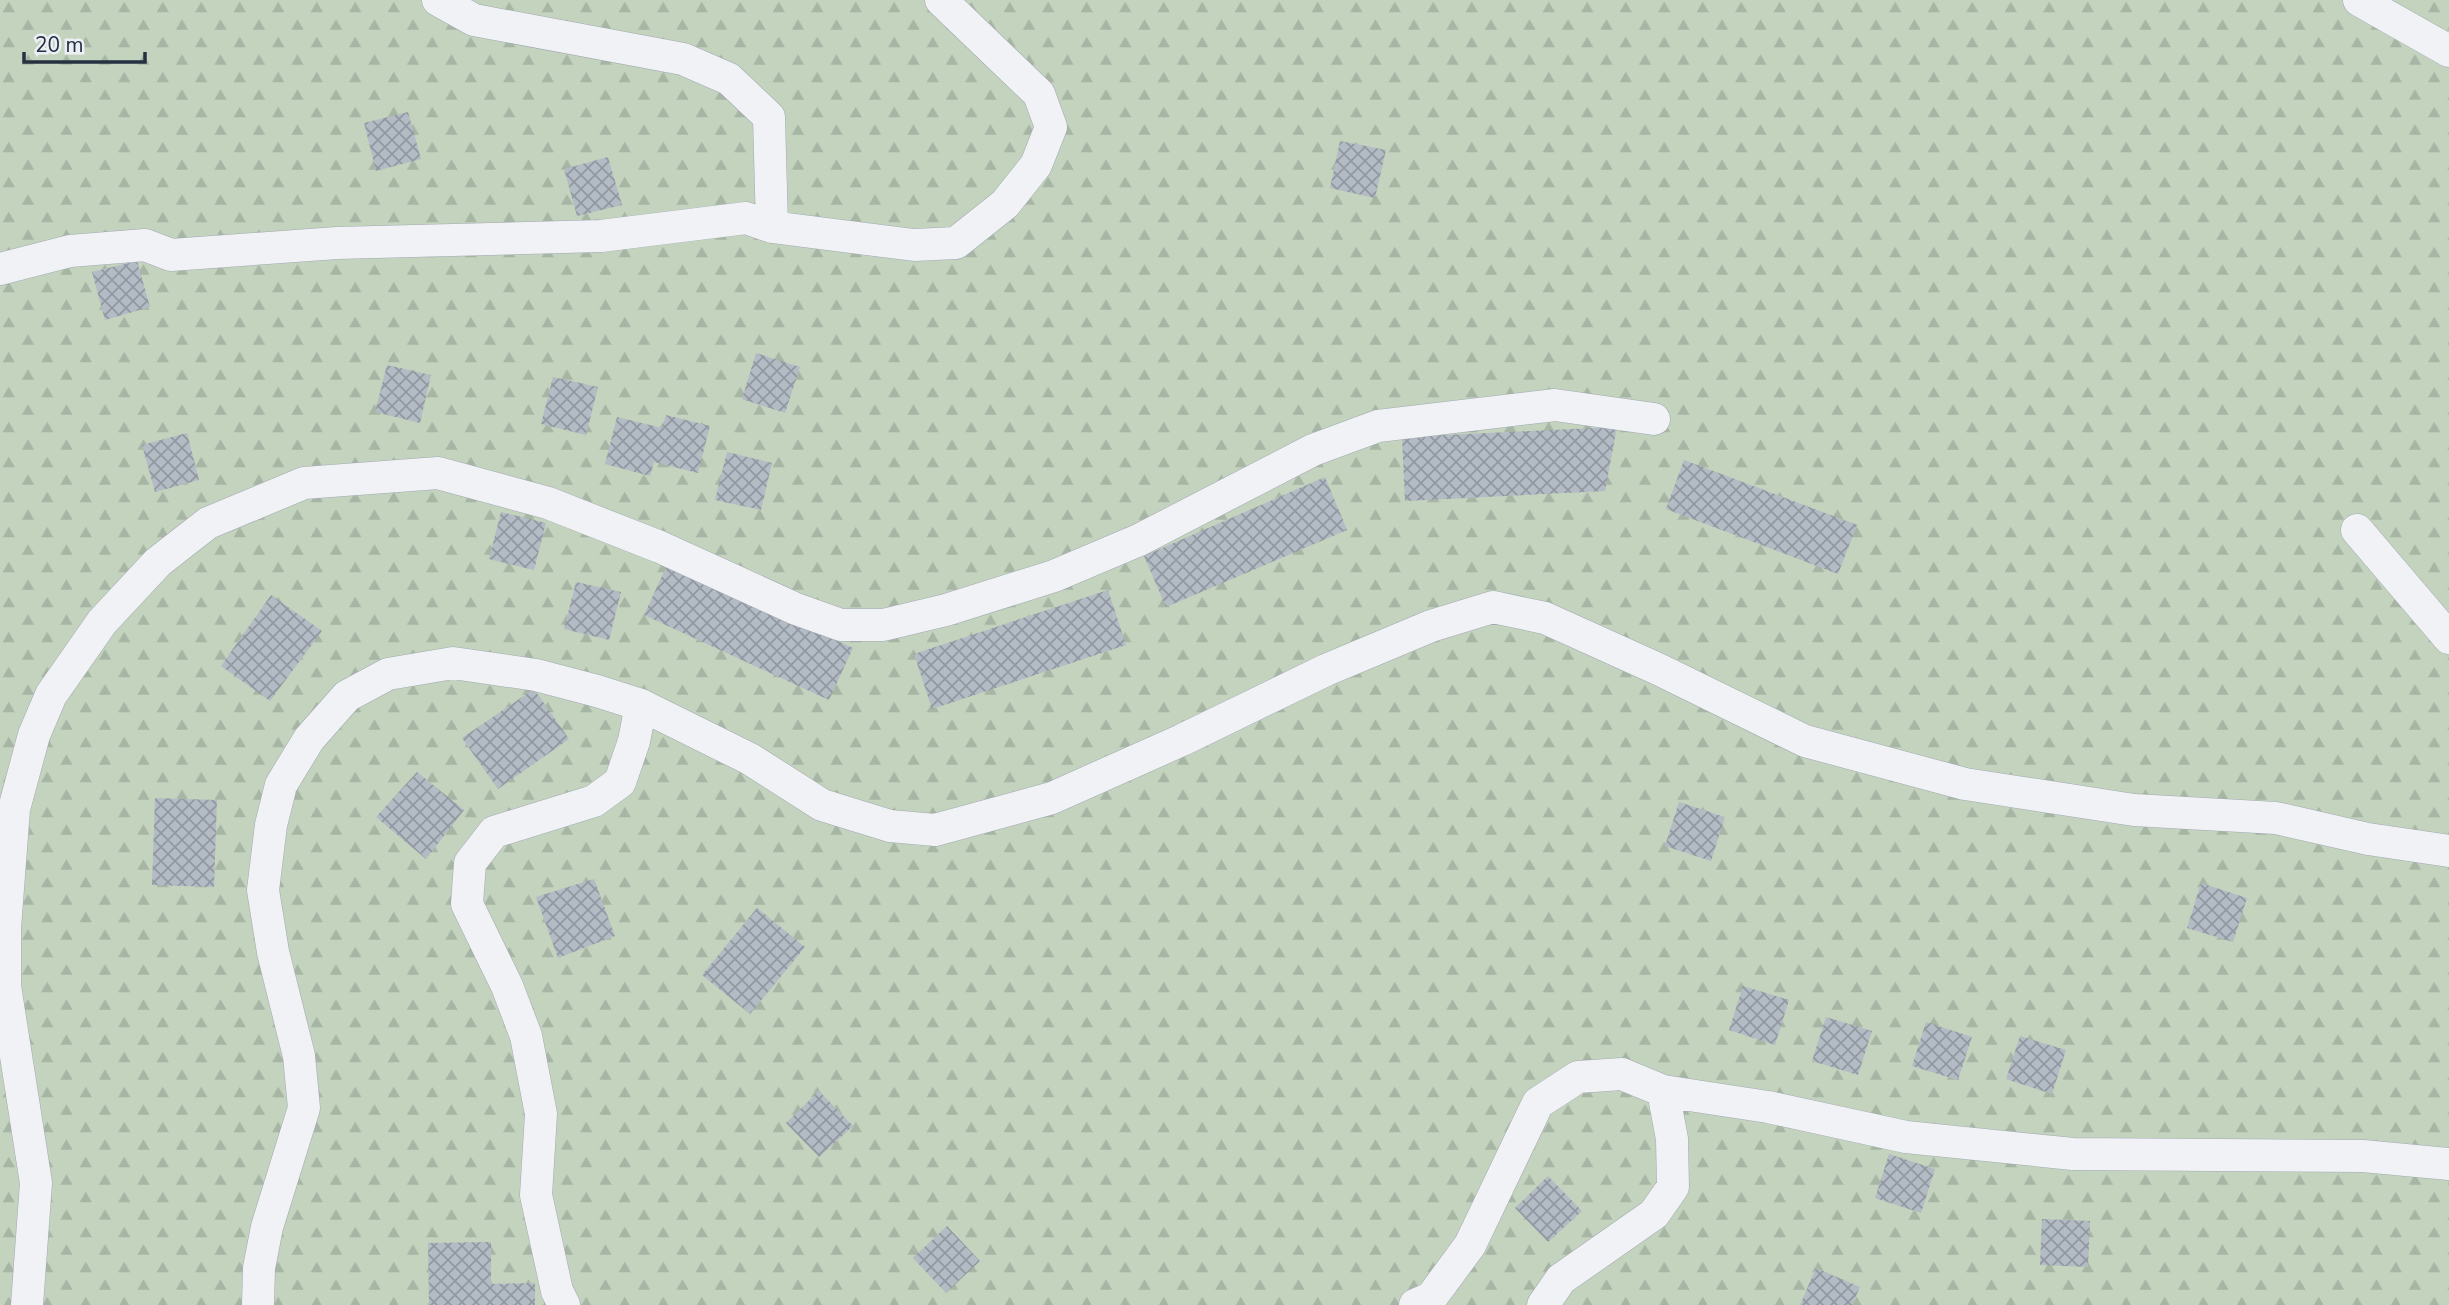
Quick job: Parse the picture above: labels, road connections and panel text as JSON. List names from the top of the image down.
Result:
{
  "scale_bar": "20 m"
}
